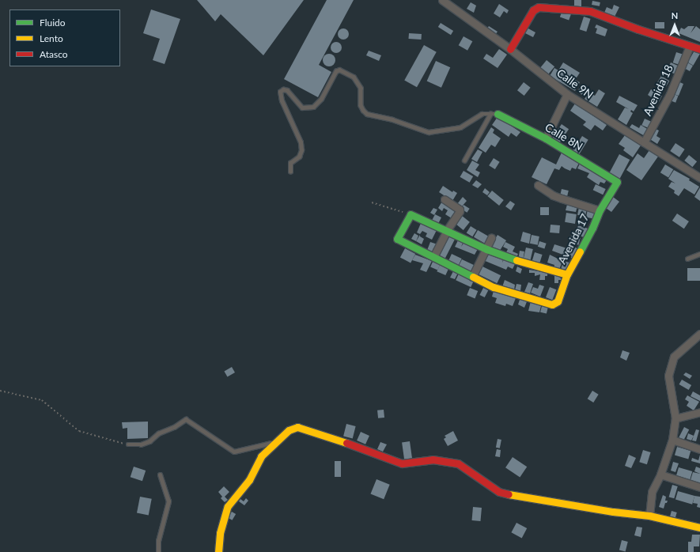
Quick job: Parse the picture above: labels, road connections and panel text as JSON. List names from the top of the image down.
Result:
{
  "streets": {
    "street": [
      "Calle 9N",
      "Avenida 18",
      "Calle 8N",
      "Avenida 17"
    ]
  },
  "crossings": [
    ["Calle 9N", "Avenida 18"],
    ["Calle 8N", "Avenida 17"]
  ],
  "legend": ["Fluido", "Lento", "Atasco"],
  "north": "top"
}
